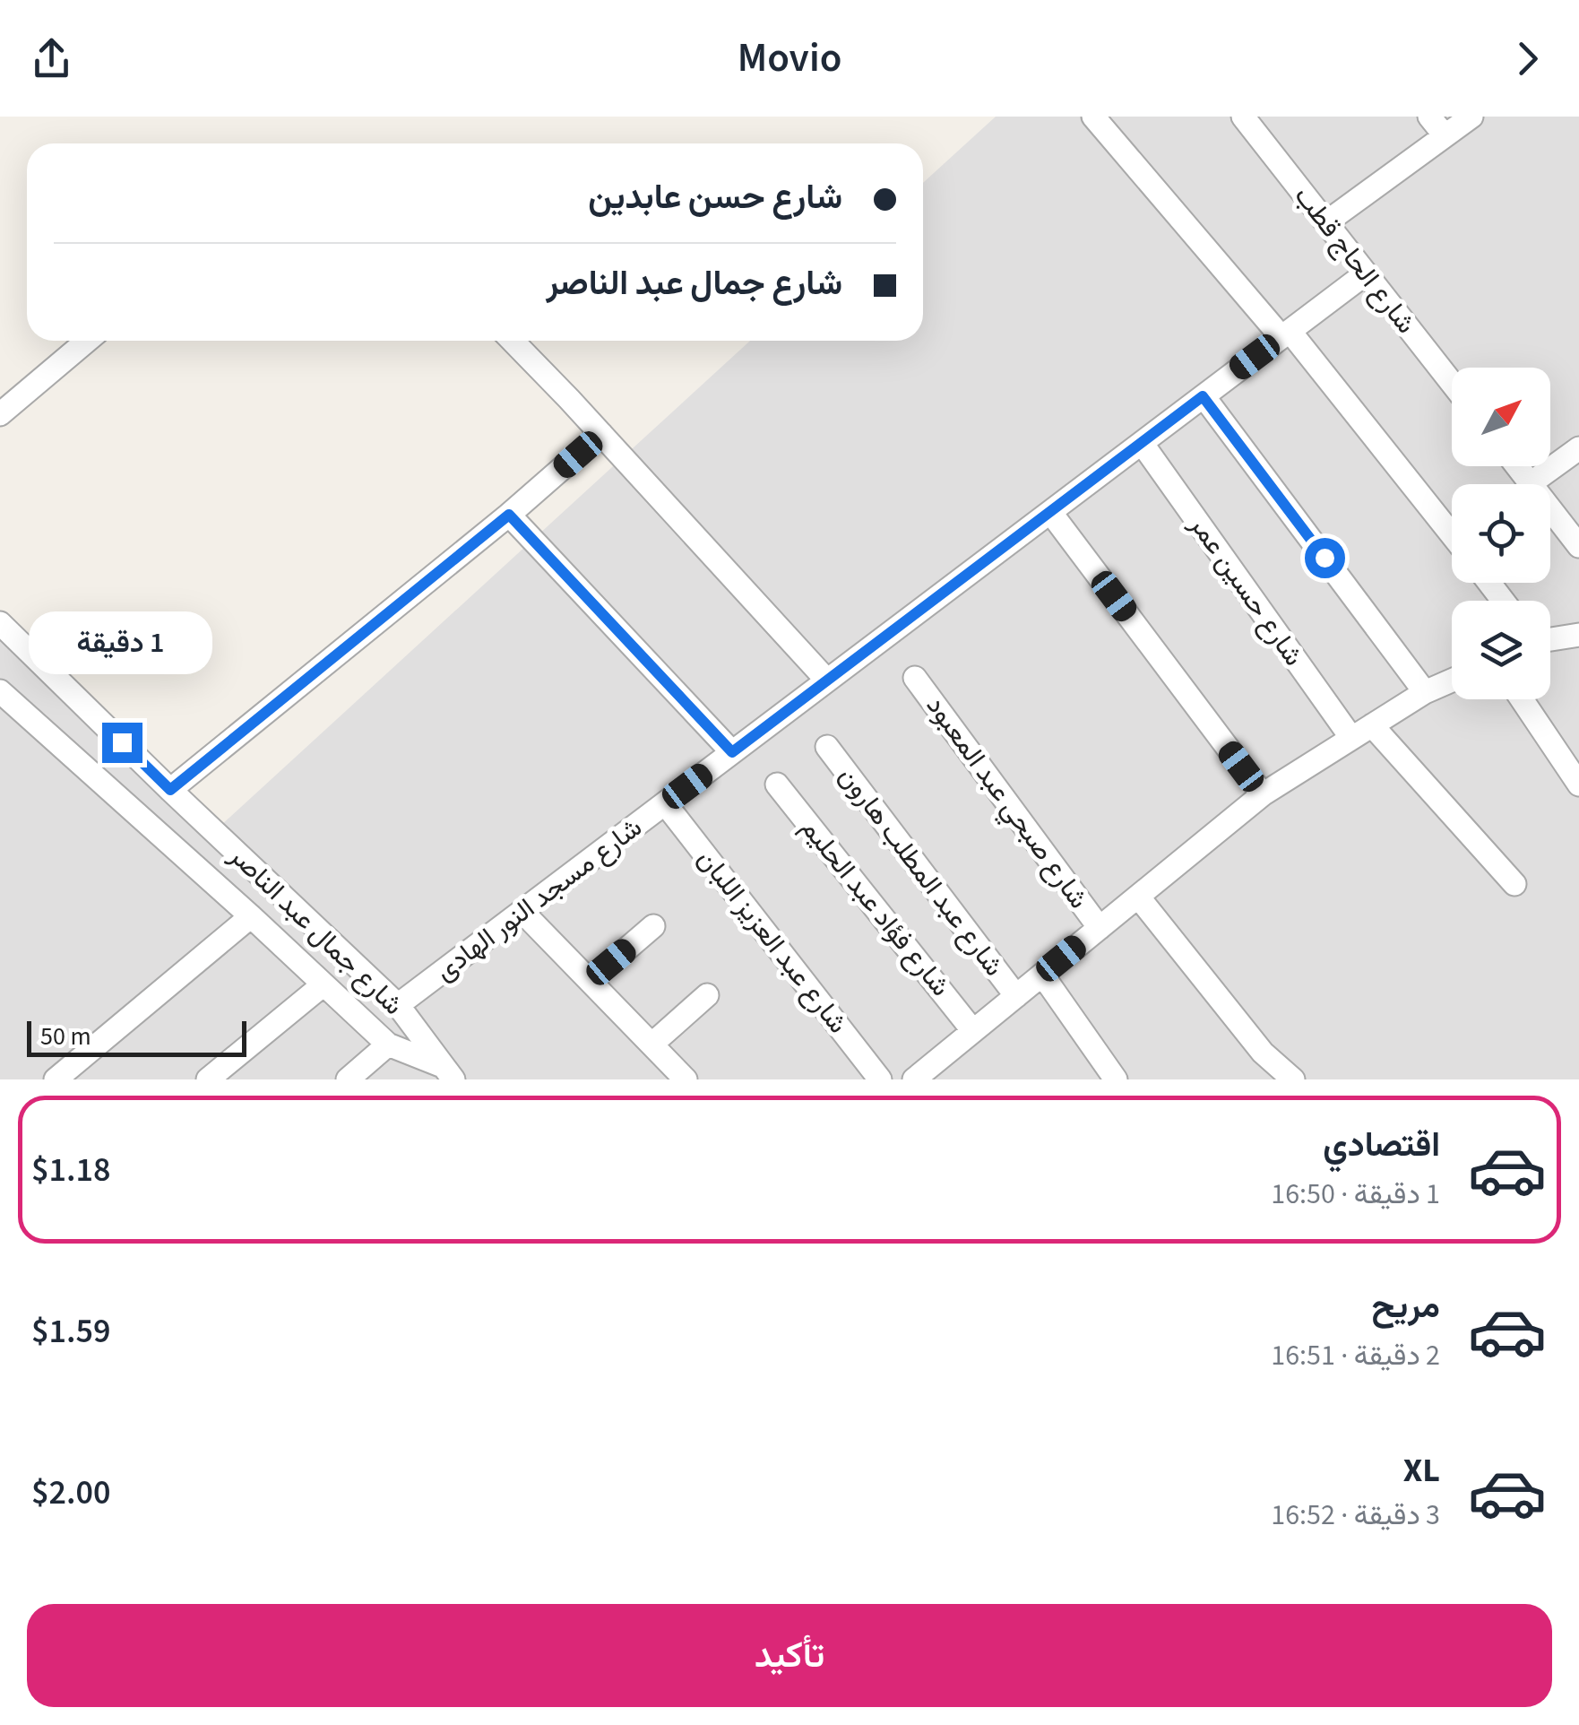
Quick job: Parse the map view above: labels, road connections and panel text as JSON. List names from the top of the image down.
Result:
{
  "streets": {
    "street": [
      "شارع الحاج قطب",
      "شارع حسين عمر",
      "شارع صبحي عبد المعبود",
      "شارع عبد المطلب هارون",
      "شارع مسجد النور الهادى",
      "شارع فؤاد عبد الحليم",
      "شارع جمال عبد الناصر",
      "شارع عبد العزيز اللبان"
    ]
  },
  "crossings": [
    ["شارع الحاج قطب", "شارع مسجد النور الهادى"],
    ["شارع حسين عمر", "شارع مسجد النور الهادى"],
    ["شارع مسجد النور الهادى", "شارع جمال عبد الناصر"],
    ["شارع مسجد النور الهادى", "شارع عبد العزيز اللبان"]
  ],
  "scale_bar": "50 m",
  "north": "top right",
  "page": {
    "header": "Movio",
    "banner": ["شارع حسن عابدين", "شارع جمال عبد الناصر"],
    "bubble": "1 دقيقة",
    "scale": "50 m",
    "list": [
      {
        "name": "اقتصادي",
        "note": "1 دقيقة · 16:50",
        "value": "$1.18"
      },
      {
        "name": "مريح",
        "note": "2 دقيقة · 16:51",
        "value": "$1.59"
      },
      {
        "name": "XL",
        "note": "3 دقيقة · 16:52",
        "value": "$2.00"
      }
    ],
    "buttons": "تأكيد"
  }
}
